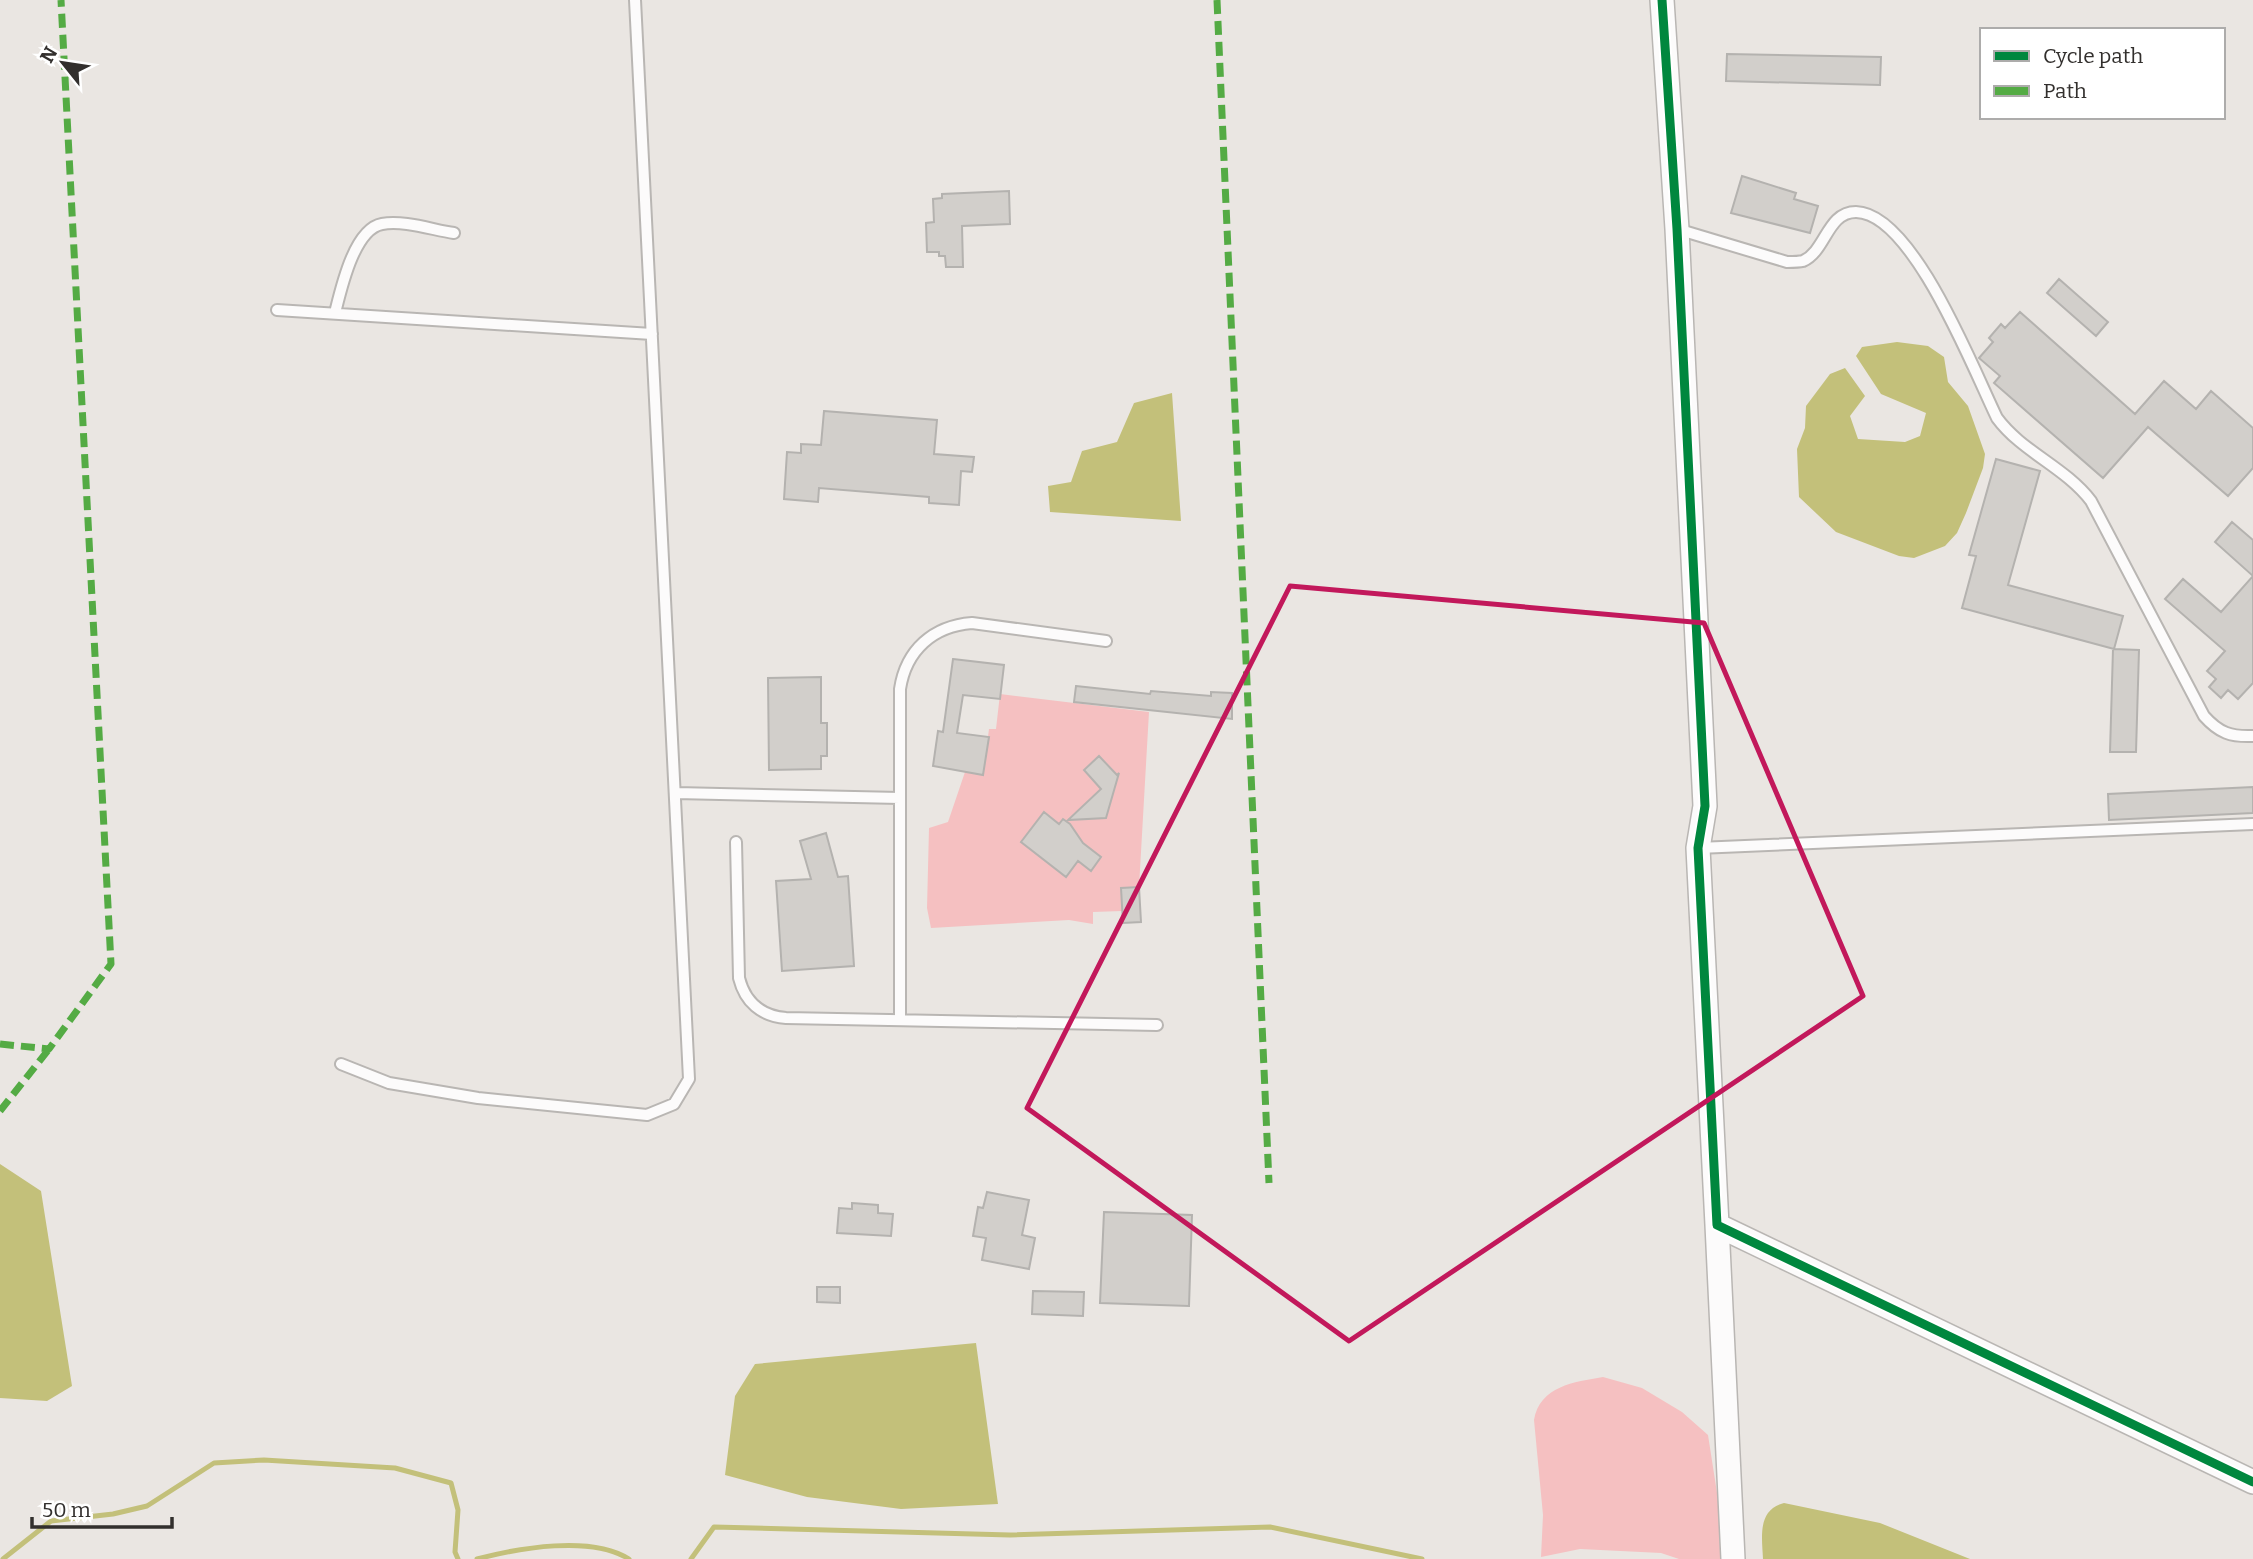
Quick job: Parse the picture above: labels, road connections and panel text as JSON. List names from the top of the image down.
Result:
{
  "legend": ["Cycle path", "Path"],
  "scale_bar": "50 m",
  "north": "top left"
}
